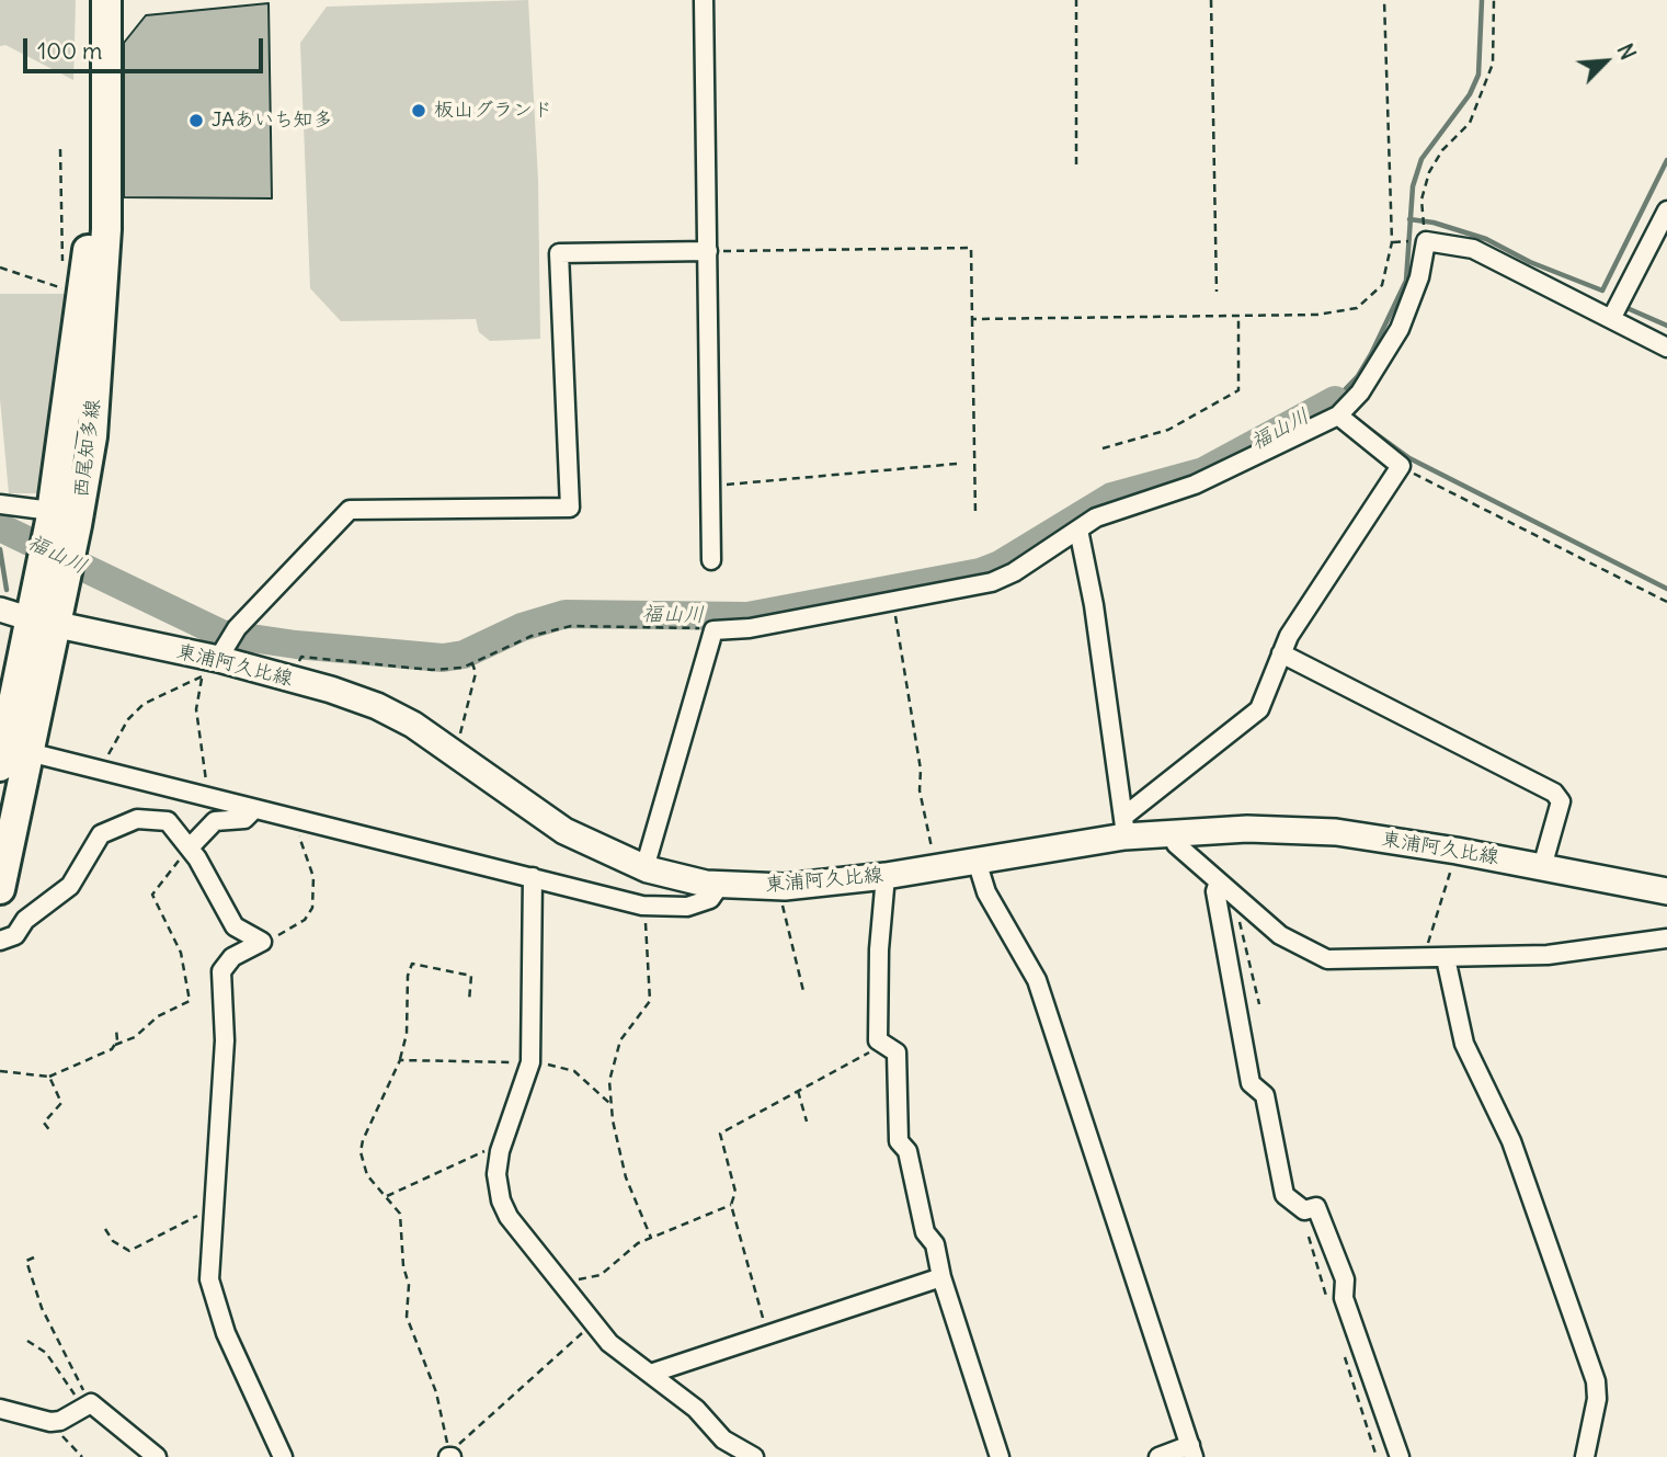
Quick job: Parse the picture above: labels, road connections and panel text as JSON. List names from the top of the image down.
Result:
{
  "streets": {
    "main road": ["西尾知多線", "東浦阿久比線"]
  },
  "crossings": [
    ["西尾知多線", "東浦阿久比線"]
  ],
  "water": ["福山川"],
  "places": ["板山グランド", "JAあいち知多"],
  "scale_bar": "100 m",
  "north": "top right"
}
